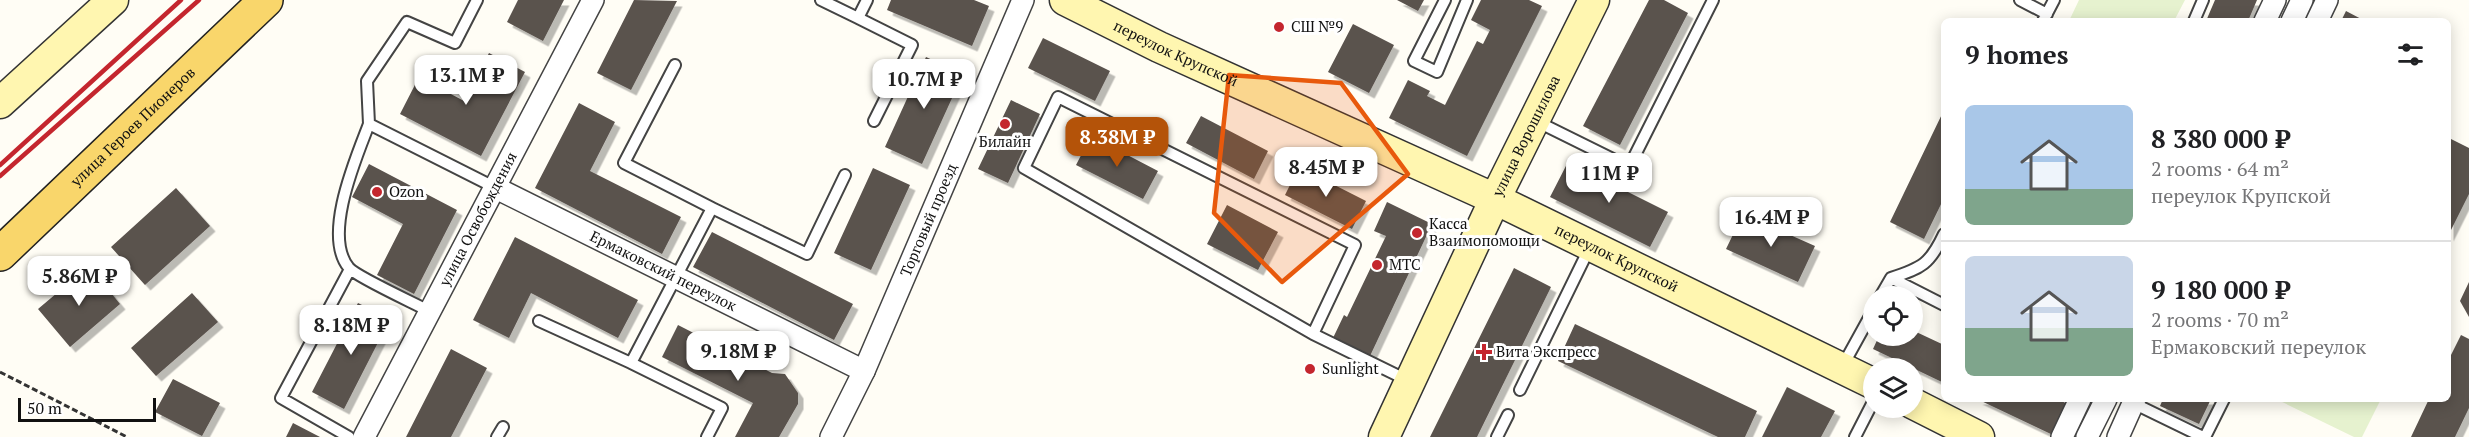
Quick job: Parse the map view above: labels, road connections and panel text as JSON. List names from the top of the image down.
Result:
{
  "streets": {
    "main road": ["улица Героев Пионеров"],
    "street": [
      "переулок Крупской",
      "улица Ворошилова",
      "улица Освобождения",
      "Торговый проезд",
      "Ермаковский переулок"
    ]
  },
  "crossings": [
    ["переулок Крупской", "улица Ворошилова"],
    ["улица Освобождения", "Ермаковский переулок"],
    ["Торговый проезд", "Ермаковский переулок"]
  ],
  "places": {
    "other": [
      "СШ №9",
      "Билайн",
      "Ozon",
      "Касса Взаимопомощи",
      "МТС",
      "Sunlight"
    ],
    "health": ["Вита Экспресс"]
  },
  "scale_bar": "50 m",
  "page": {
    "heading": "9 homes",
    "price": [
      "13.1M ₽",
      "10.7M ₽",
      "8.38M ₽",
      "8.45M ₽",
      "11M ₽",
      "16.4M ₽",
      "5.86M ₽",
      "8.18M ₽",
      "9.18M ₽"
    ],
    "list": [
      {
        "name": "8 380 000 ₽",
        "note": "2 rooms · 64 m² · переулок Крупской"
      },
      {
        "name": "9 180 000 ₽",
        "note": "2 rooms · 70 m² · Ермаковский переулок"
      }
    ],
    "scale": "50 m"
  }
}
